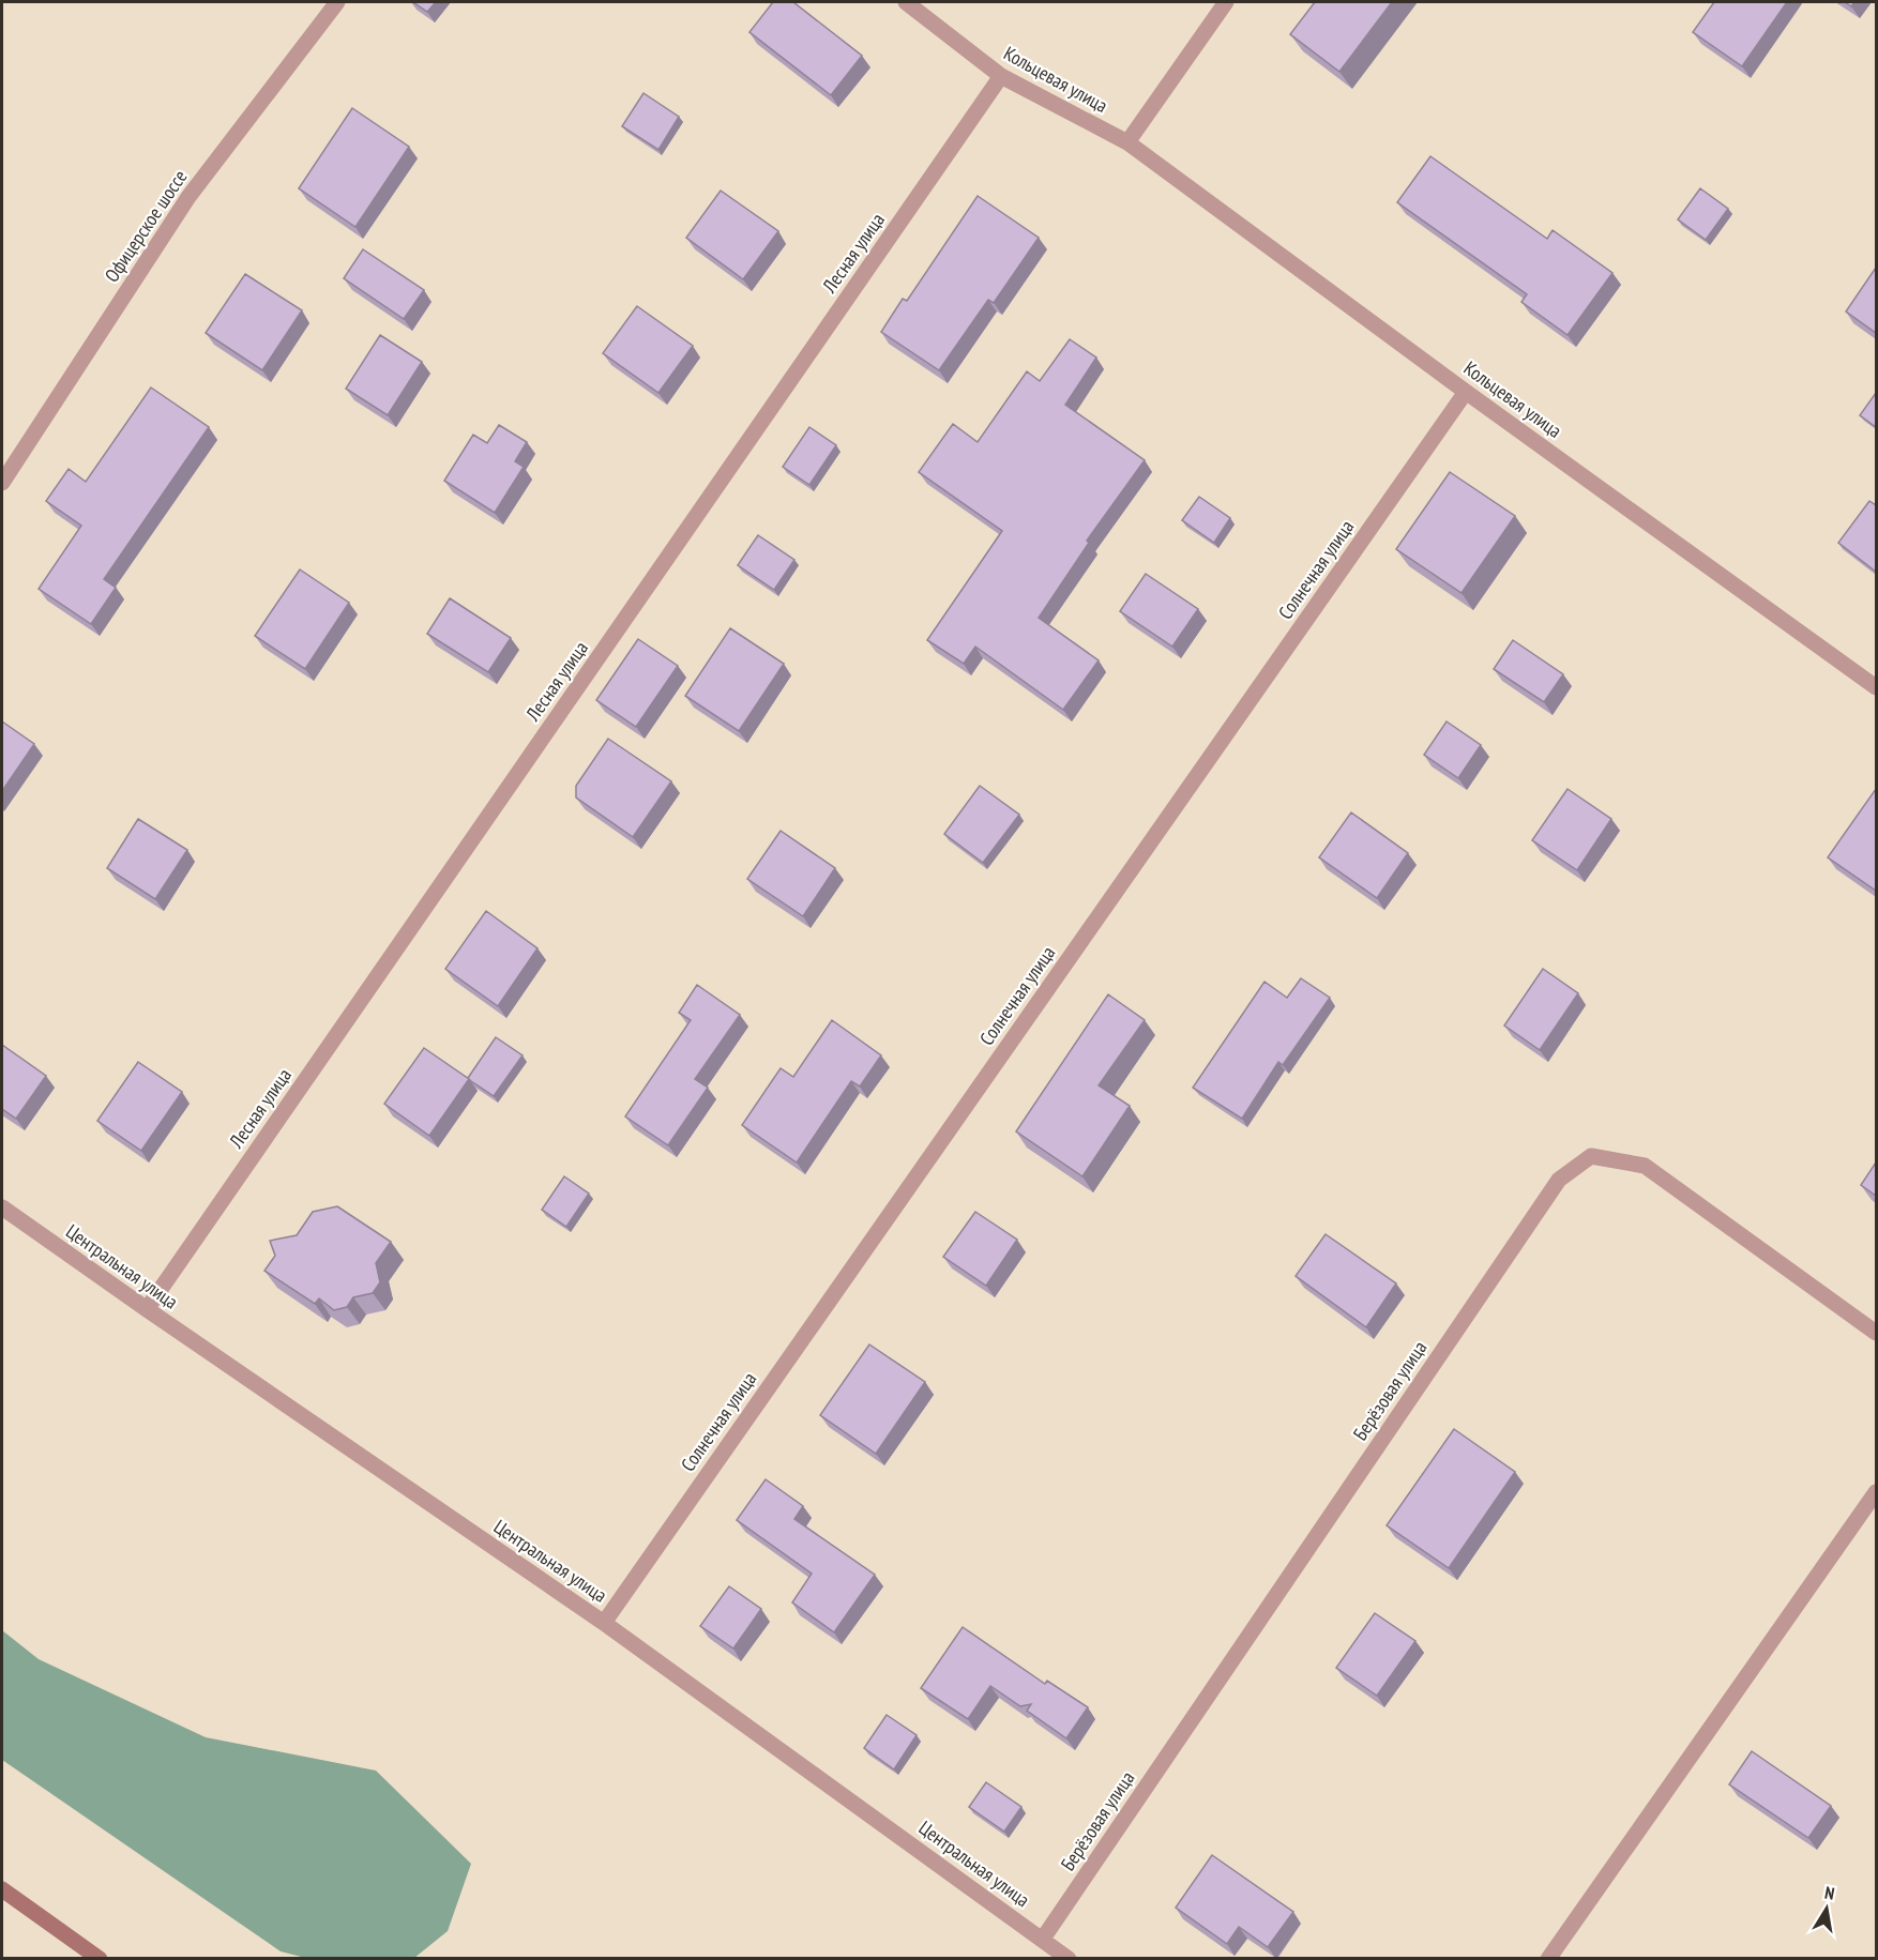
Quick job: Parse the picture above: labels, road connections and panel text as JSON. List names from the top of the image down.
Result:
{
  "streets": {
    "street": [
      "Кольцевая улица",
      "Офицерское шоссе",
      "Лесная улица",
      "Солнечная улица",
      "Центральная улица",
      "Берёзовая улица"
    ]
  },
  "crossings": [
    ["Кольцевая улица", "Лесная улица"],
    ["Кольцевая улица", "Солнечная улица"],
    ["Лесная улица", "Центральная улица"],
    ["Солнечная улица", "Центральная улица"],
    ["Центральная улица", "Берёзовая улица"]
  ],
  "north": "top"
}
